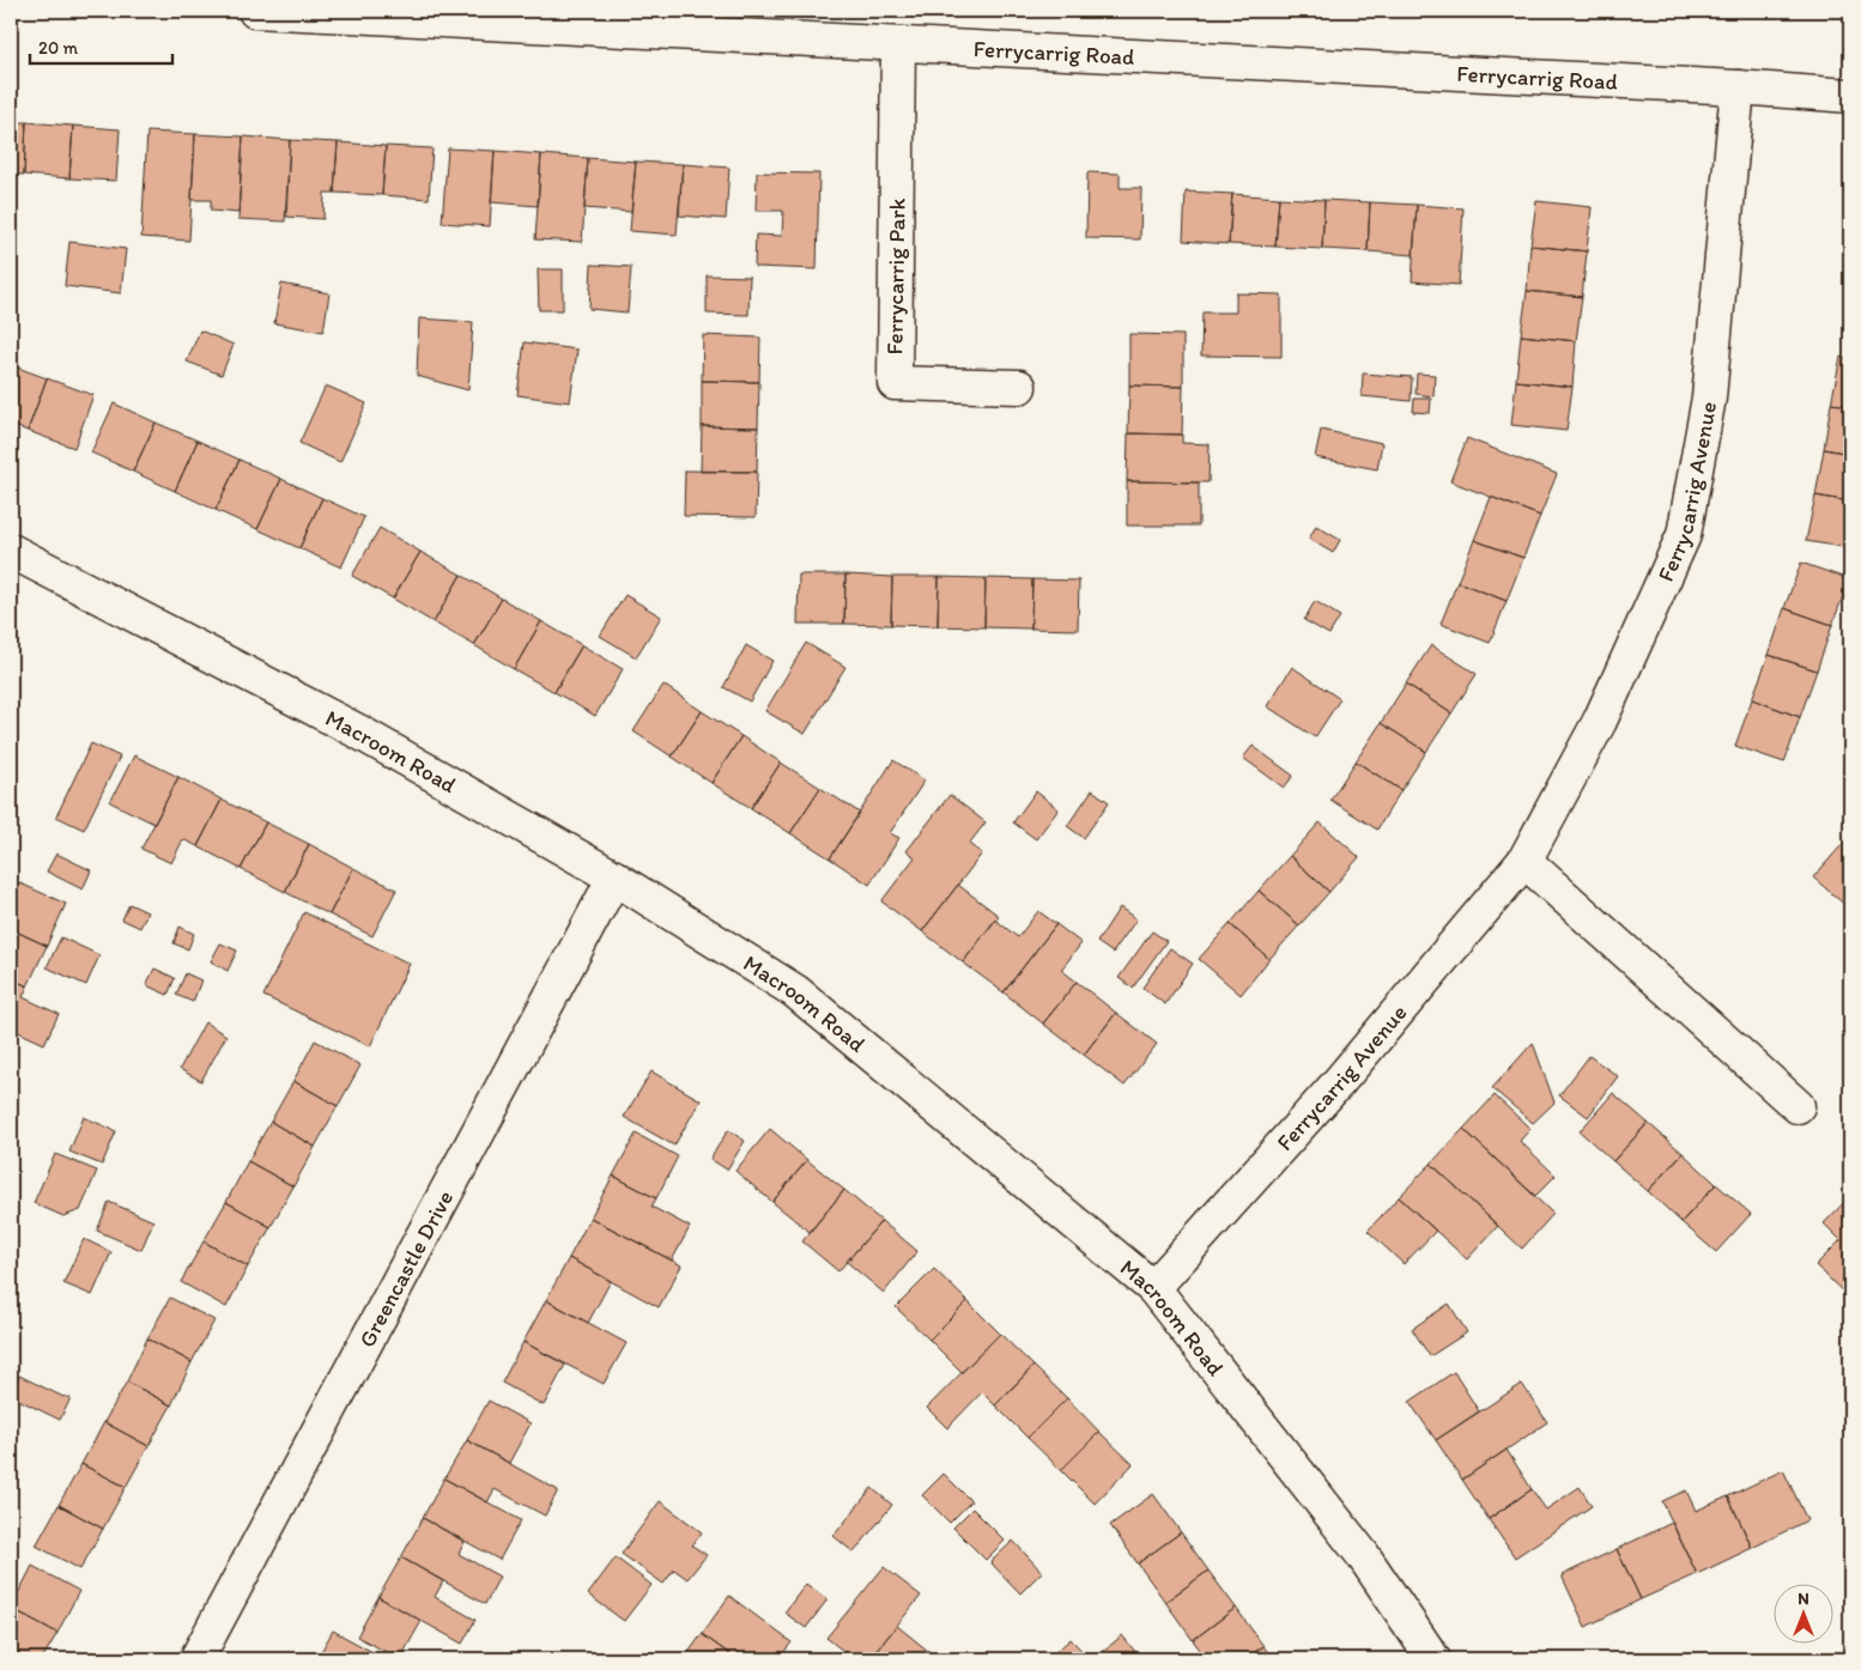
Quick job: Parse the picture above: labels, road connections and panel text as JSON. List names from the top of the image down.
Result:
{
  "streets": {
    "street": [
      "Ferrycarrig Road",
      "Ferrycarrig Park",
      "Ferrycarrig Avenue",
      "Macroom Road",
      "Greencastle Drive"
    ]
  },
  "crossings": [
    ["Ferrycarrig Road", "Ferrycarrig Park"],
    ["Ferrycarrig Road", "Ferrycarrig Avenue"],
    ["Ferrycarrig Avenue", "Macroom Road"],
    ["Macroom Road", "Greencastle Drive"]
  ],
  "scale_bar": "20 m",
  "north": "top"
}
